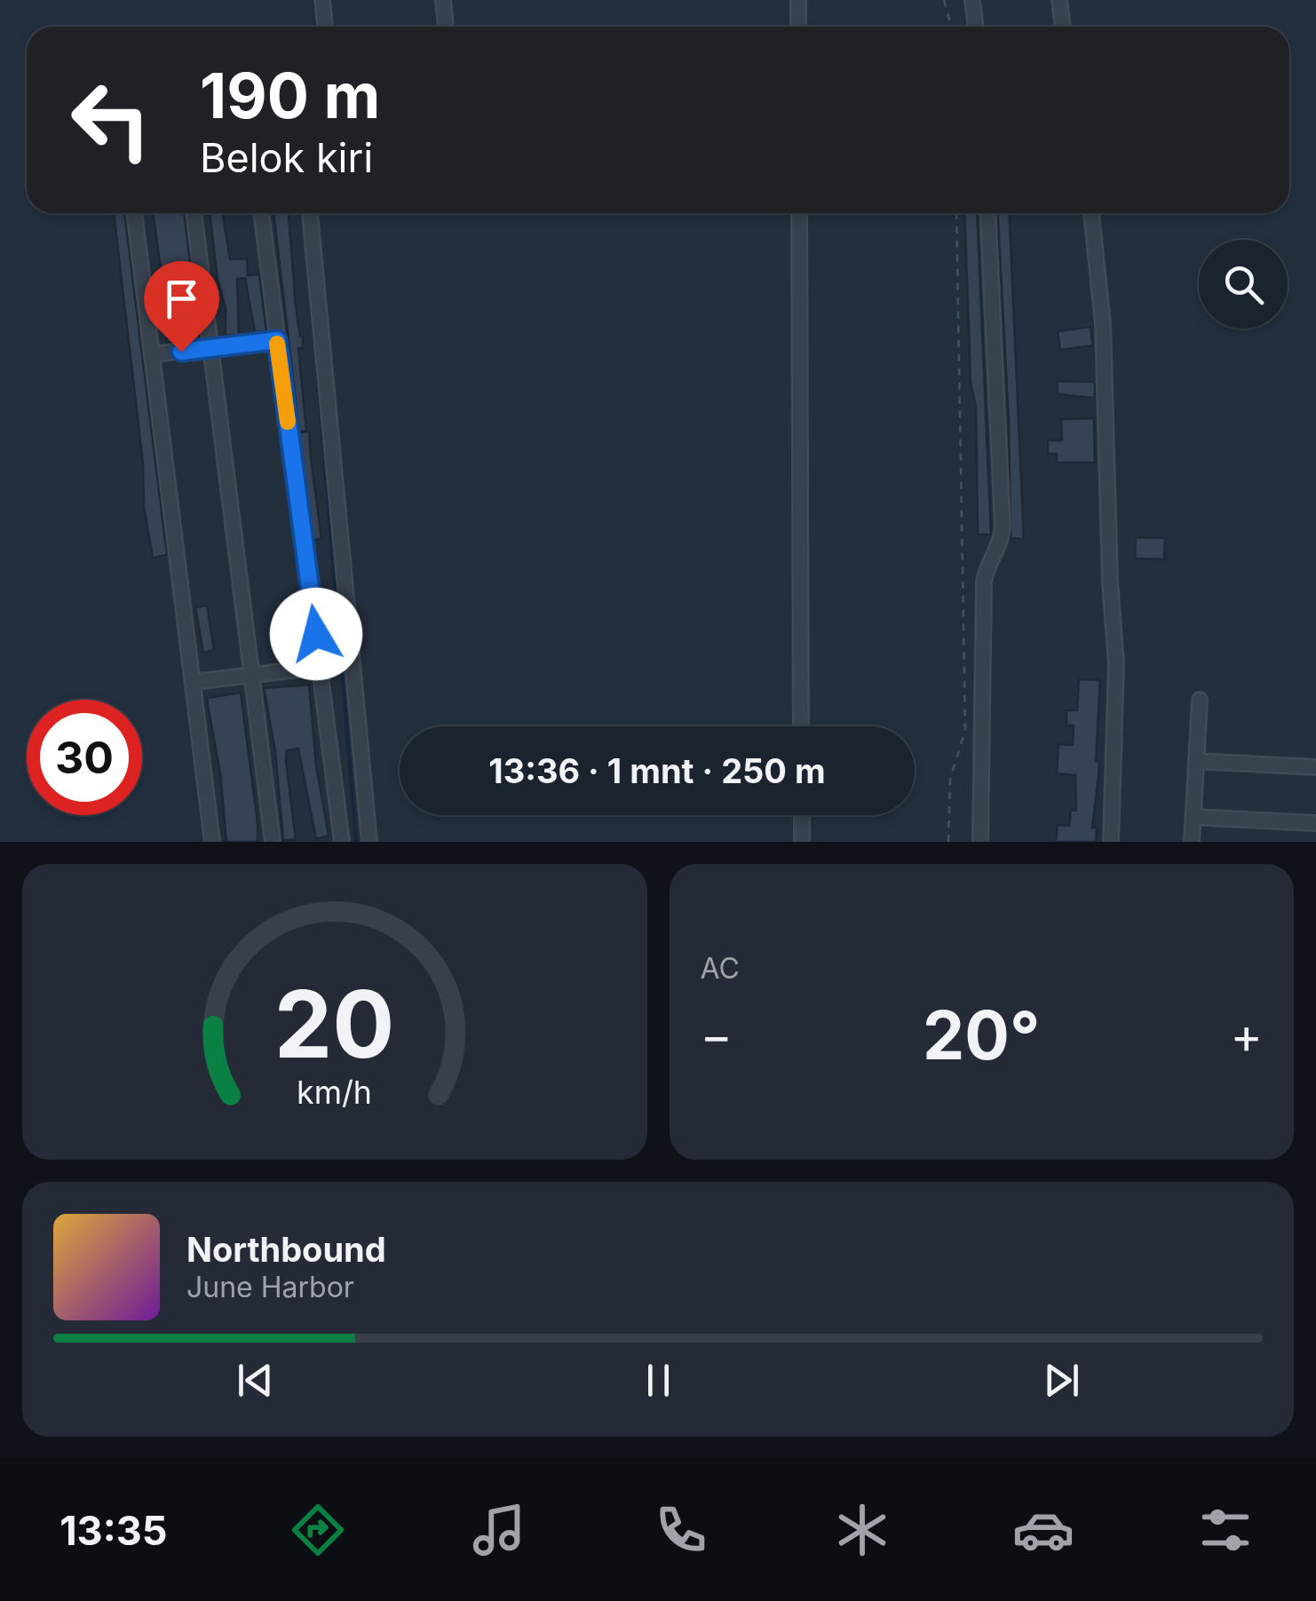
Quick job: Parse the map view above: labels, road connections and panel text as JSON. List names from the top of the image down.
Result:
{
  "page": {
    "turn": ["190 m", "Belok kiri"],
    "limit": "30",
    "trip": "13:36 · 1 mnt · 250 m",
    "tile": "AC",
    "heat": ["−", "20°", "+"],
    "song": ["Northbound", "June Harbor"],
    "tabs": "13:35",
    "gauge": ["20", "km/h"]
  }
}
